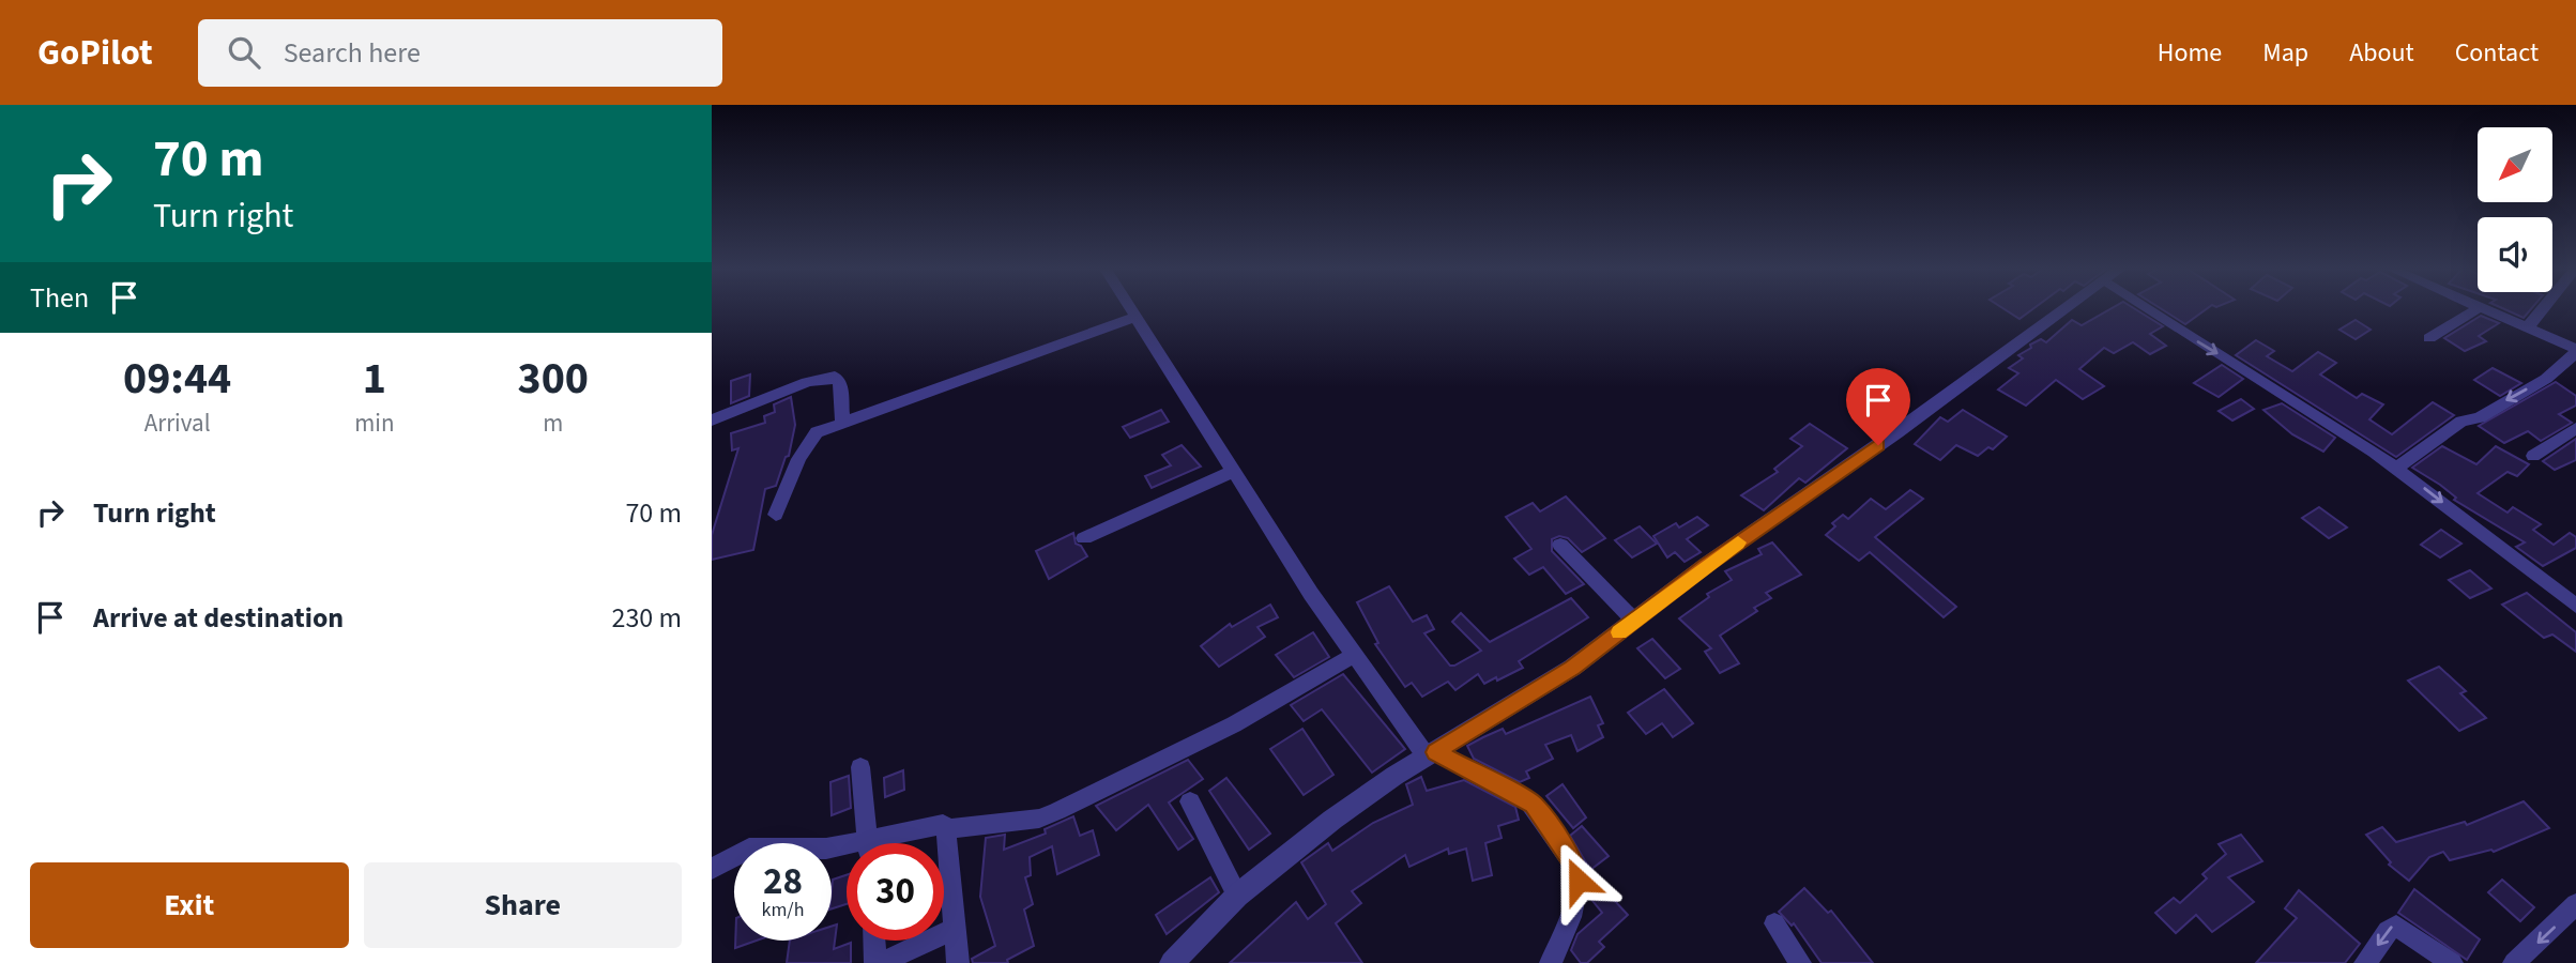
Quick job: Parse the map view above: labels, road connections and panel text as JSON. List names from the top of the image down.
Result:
{
  "north": "bottom left",
  "page": {
    "header": "GoPilot",
    "search": "Search here",
    "nav": [
      "Home",
      "Map",
      "About",
      "Contact"
    ],
    "turn": ["70 m", "Turn right"],
    "then": "Then",
    "eta": [
      "09:44",
      "Arrival",
      "1",
      "min",
      "300",
      "m"
    ],
    "list": [
      {
        "name": "Turn right",
        "value": "70 m"
      },
      {
        "name": "Arrive at destination",
        "value": "230 m"
      }
    ],
    "speed": "28 km/h",
    "limit": "30",
    "buttons": ["Exit", "Share"]
  }
}
